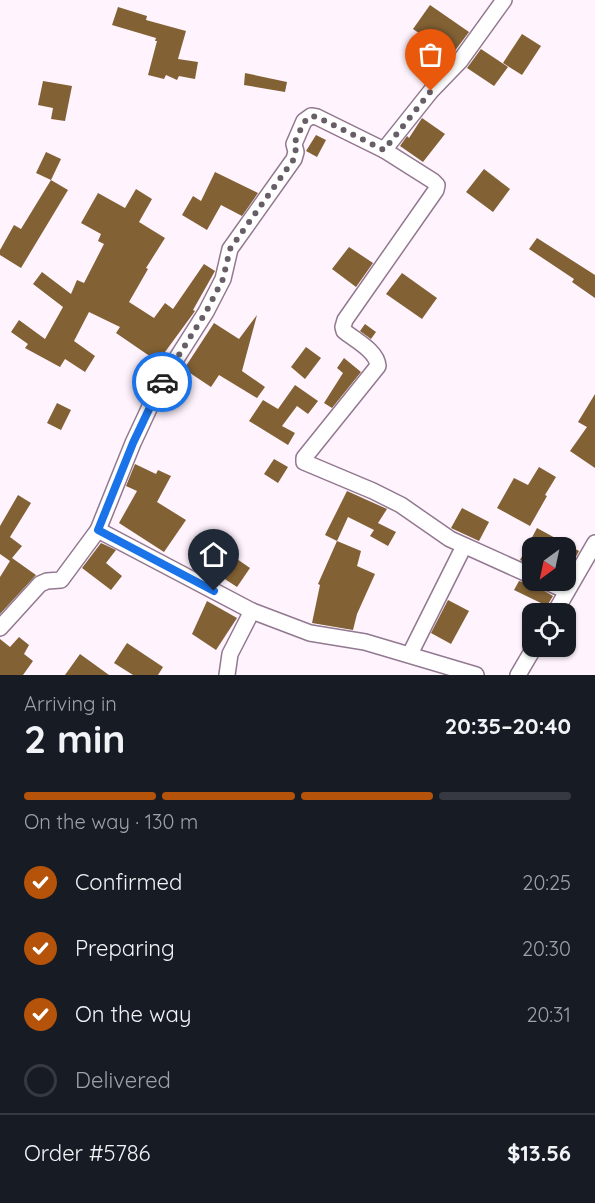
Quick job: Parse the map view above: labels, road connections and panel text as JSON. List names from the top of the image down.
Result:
{
  "north": "bottom left",
  "page": {
    "heading": ["2 min", "Arriving in", "20:35–20:40"],
    "panel": ["Order #5786", "$13.56"],
    "bar": "On the way · 130 m",
    "list": [
      ["Confirmed", "20:25"],
      ["Preparing", "20:30"],
      ["On the way", "20:31"],
      "Delivered"
    ]
  }
}
